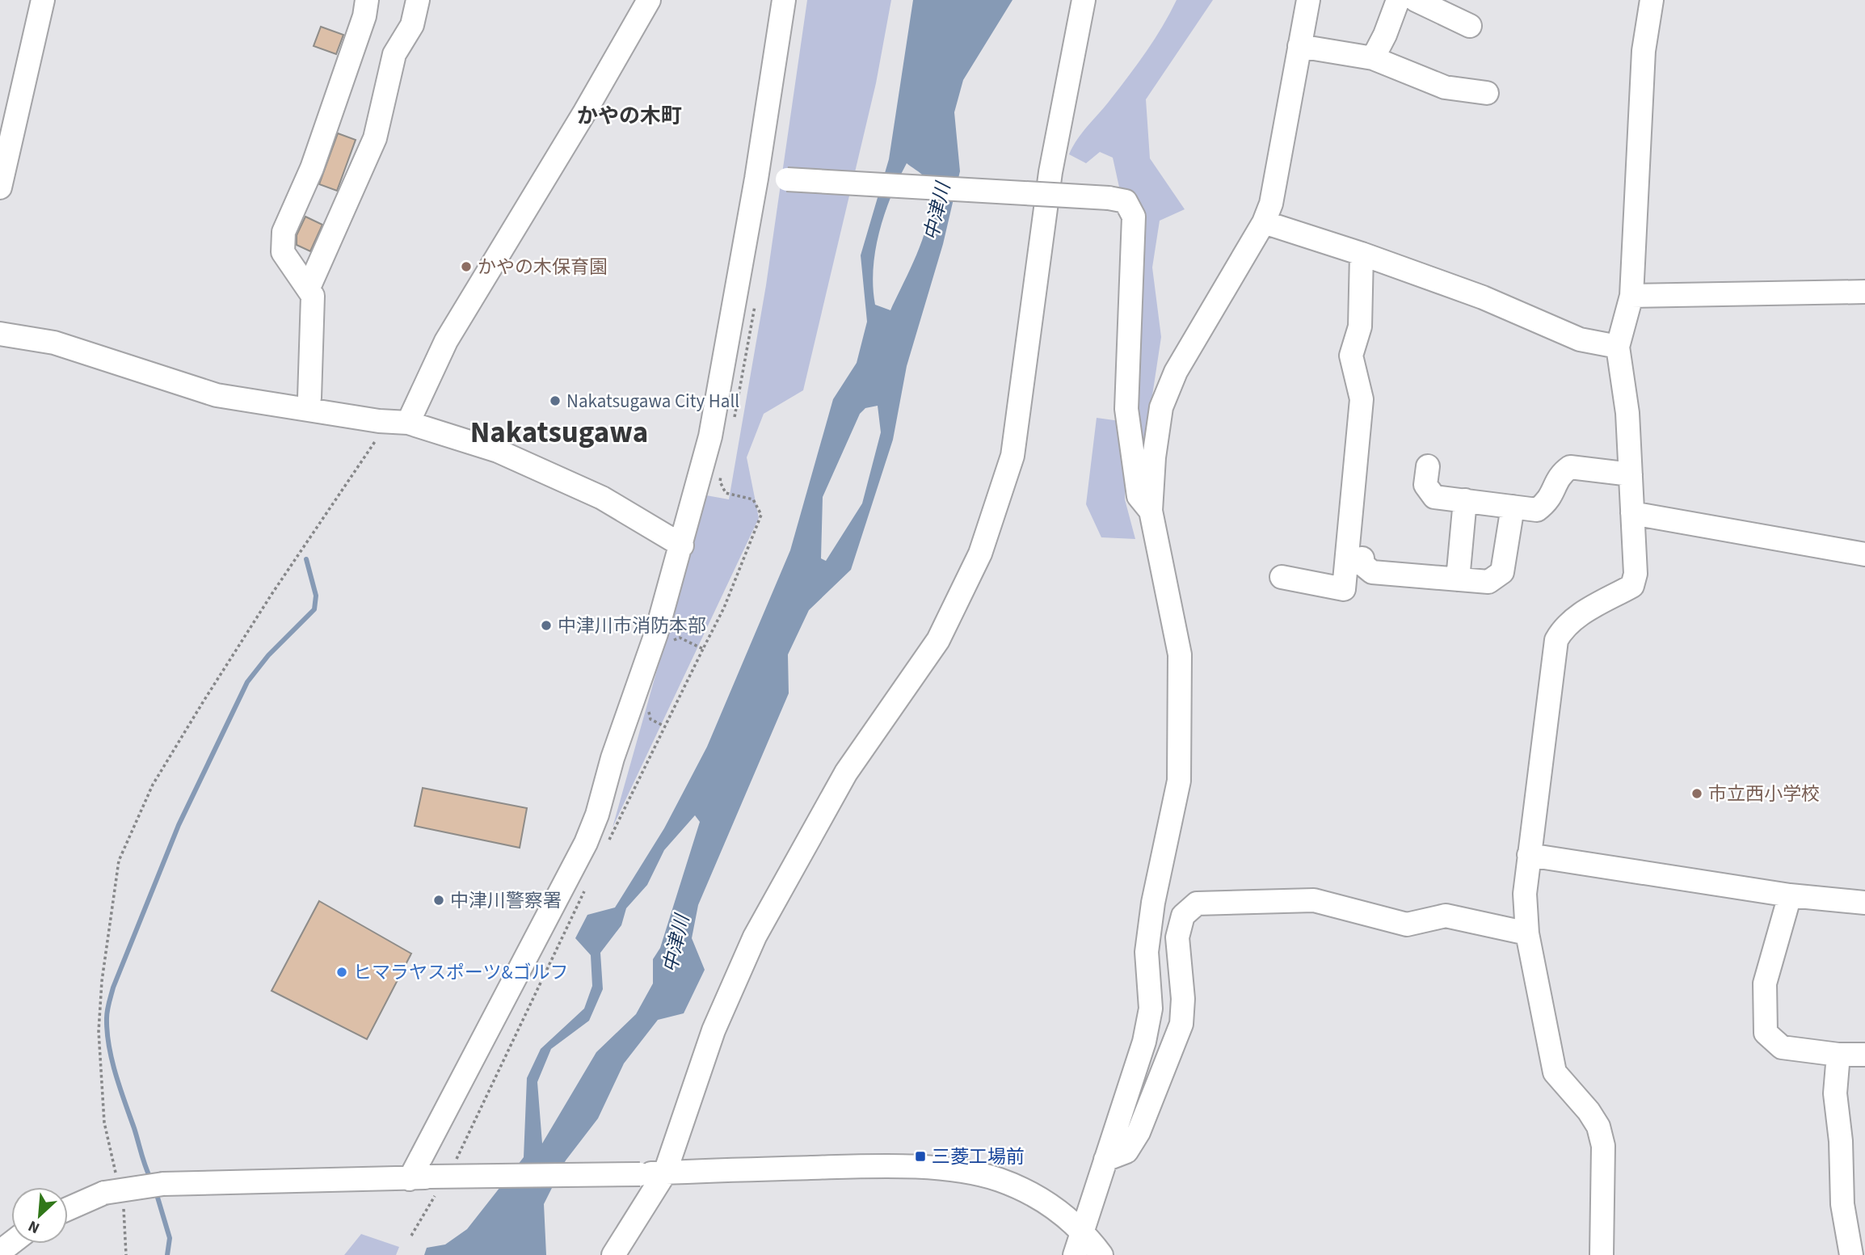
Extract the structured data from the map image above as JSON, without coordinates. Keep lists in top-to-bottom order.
{
  "districts": ["かやの木町", "Nakatsugawa"],
  "water": ["中津川"],
  "places": {
    "other": [
      "かやの木保育園",
      "Nakatsugawa City Hall",
      "中津川市消防本部",
      "市立西小学校",
      "中津川警察署",
      "ヒマラヤスポーツ&ゴルフ"
    ],
    "transit": ["三菱工場前"]
  },
  "north": "bottom left"
}
